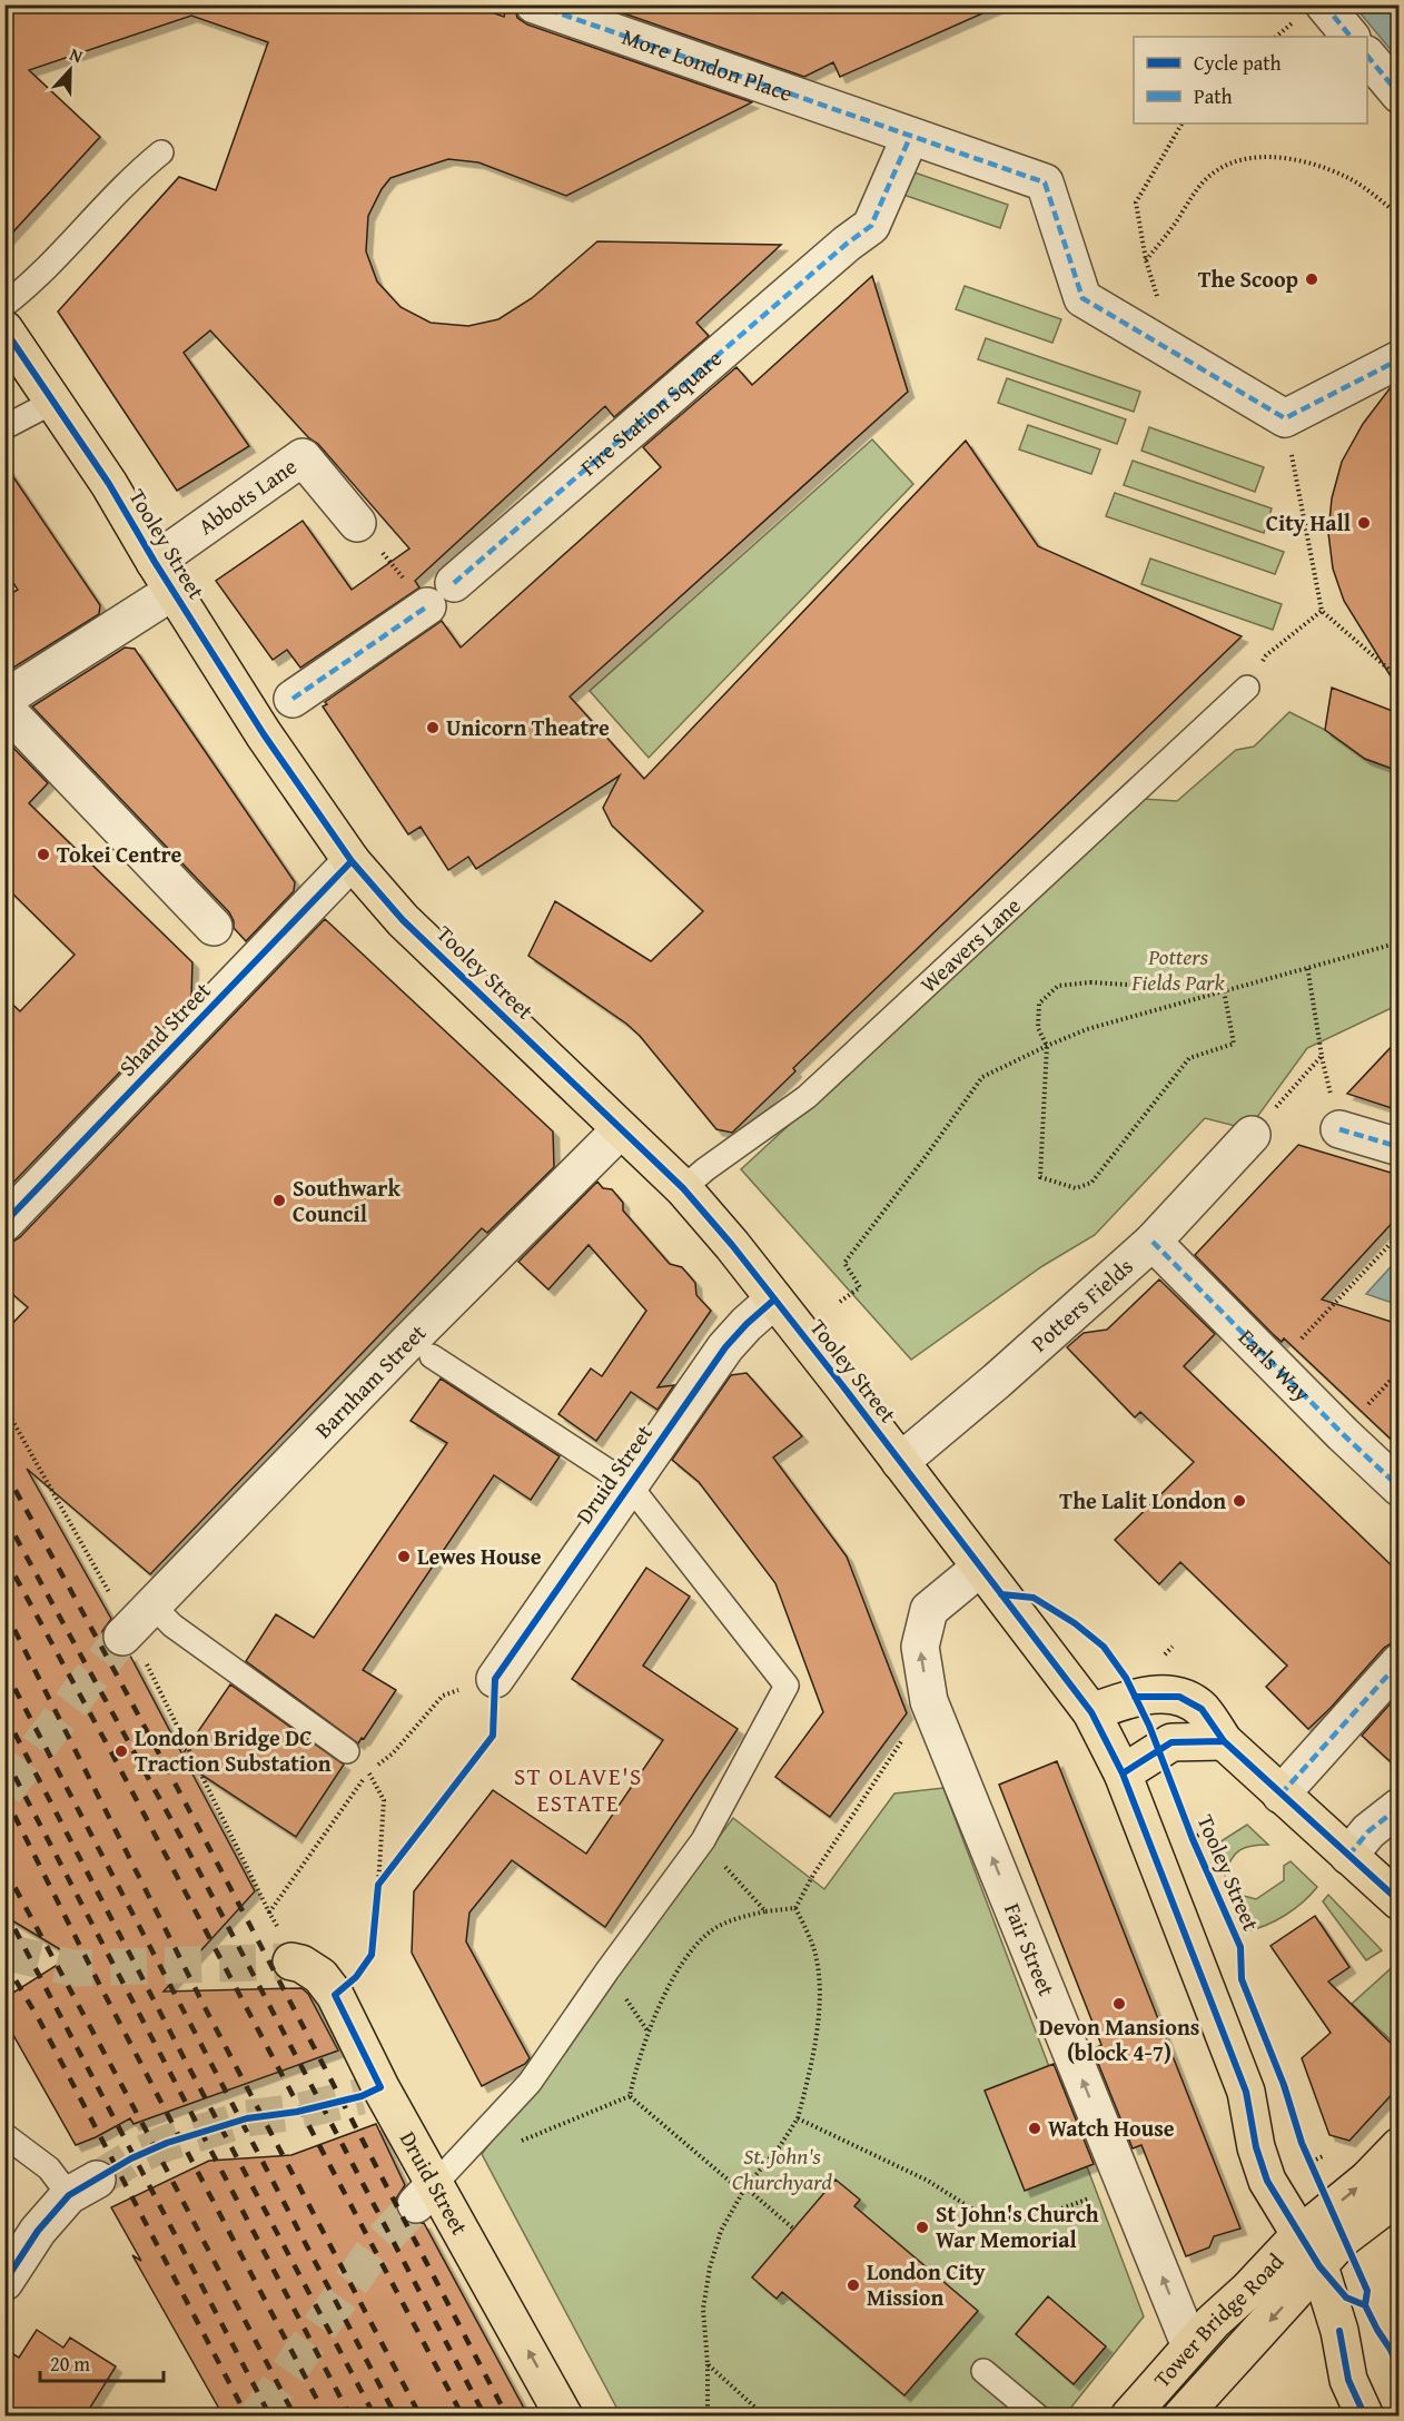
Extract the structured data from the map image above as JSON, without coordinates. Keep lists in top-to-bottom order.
{
  "streets": {
    "main road": ["Tooley Street", "Druid Street", "Tower Bridge Road"],
    "street": [
      "More London Place",
      "Fire Station Square",
      "Abbots Lane",
      "Shand Street",
      "Potters Fields",
      "Earls Way",
      "Barnham Street",
      "Fair Street"
    ],
    "lane": ["Weavers Lane"]
  },
  "crossings": [
    ["More London Place", "Fire Station Square"],
    ["Abbots Lane", "Tooley Street"],
    ["Tooley Street", "Weavers Lane"],
    ["Tooley Street", "Shand Street"],
    ["Tooley Street", "Potters Fields"],
    ["Tooley Street", "Barnham Street"],
    ["Tooley Street", "Druid Street"],
    ["Tooley Street", "Fair Street"],
    ["Tooley Street", "Tower Bridge Road"],
    ["Potters Fields", "Earls Way"],
    ["Fair Street", "Tower Bridge Road"]
  ],
  "one_way": ["Fair Street"],
  "districts": ["ST OLAVE'S ESTATE"],
  "parks": ["Potters Fields Park", "St. John's Churchyard"],
  "places": [
    "The Scoop",
    "City Hall",
    "Unicorn Theatre",
    "Tokei Centre",
    "Southwark Council",
    "The Lalit London",
    "Lewes House",
    "London Bridge DC Traction Substation",
    "Devon Mansions (block 4-7)",
    "Watch House",
    "St John's Church War Memorial",
    "London City Mission"
  ],
  "legend": ["Cycle path", "Path"],
  "scale_bar": "20 m",
  "north": "top"
}
